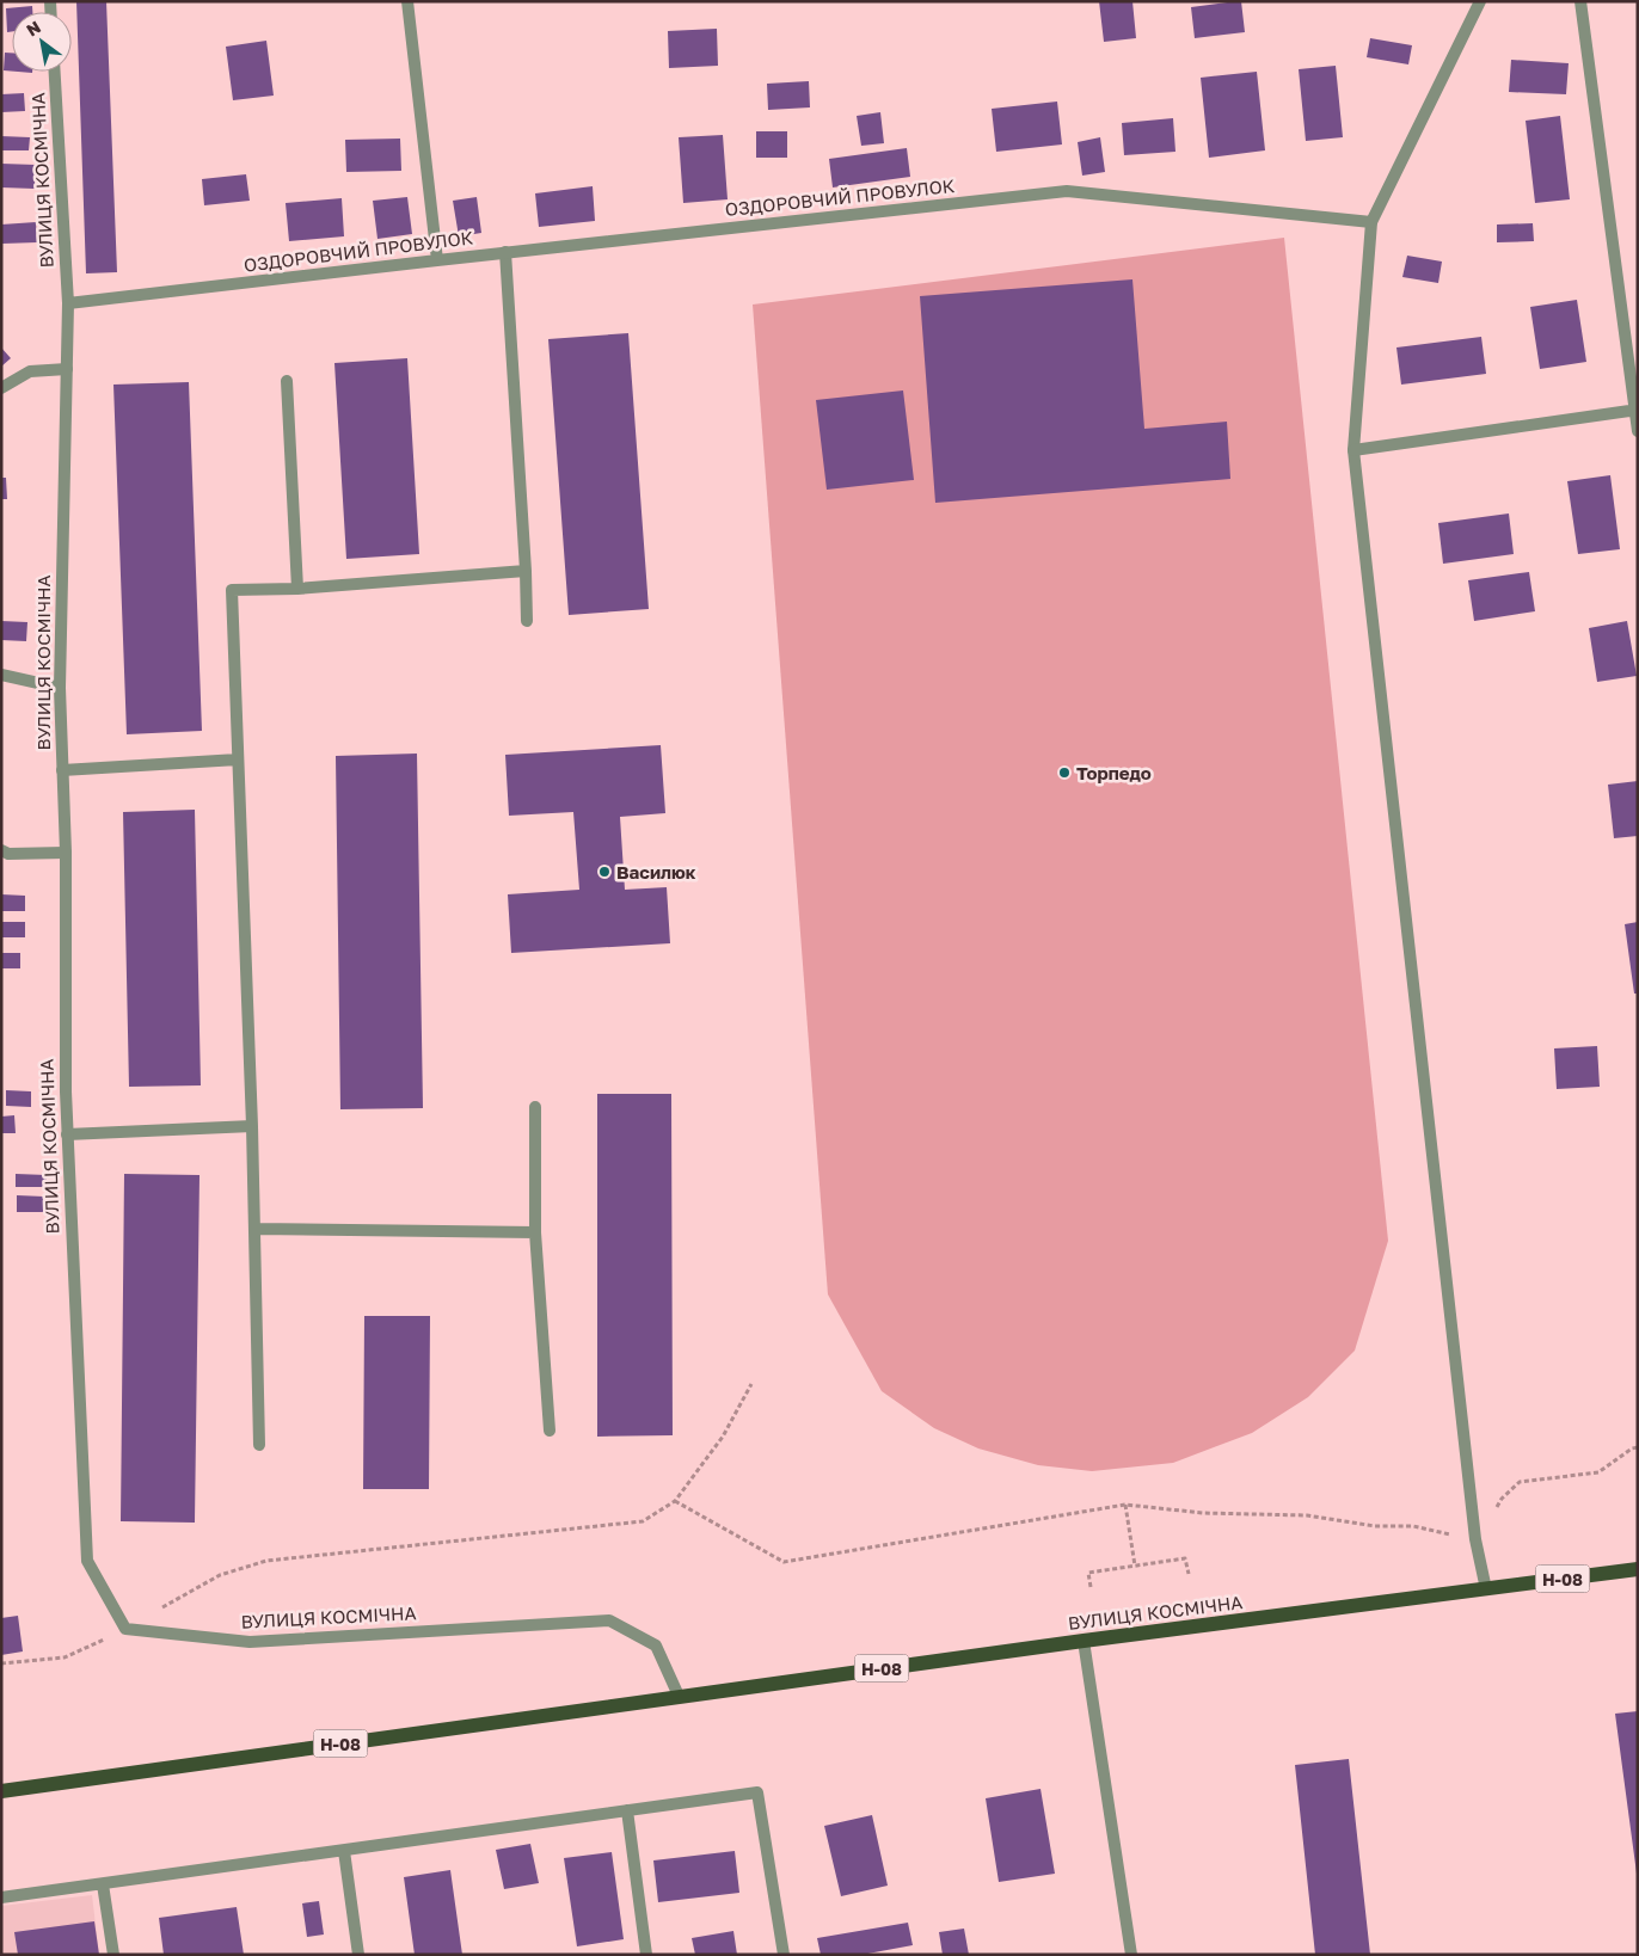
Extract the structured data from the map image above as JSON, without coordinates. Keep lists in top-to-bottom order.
{
  "streets": {
    "main road": ["ВУЛИЦЯ КОСМІЧНА", "Н-08"],
    "street": ["ОЗДОРОВЧИЙ ПРОВУЛОК"]
  },
  "crossings": [
    ["ВУЛИЦЯ КОСМІЧНА", "ОЗДОРОВЧИЙ ПРОВУЛОК"]
  ],
  "places": ["Торпедо", "Василюк"],
  "north": "top left"
}
